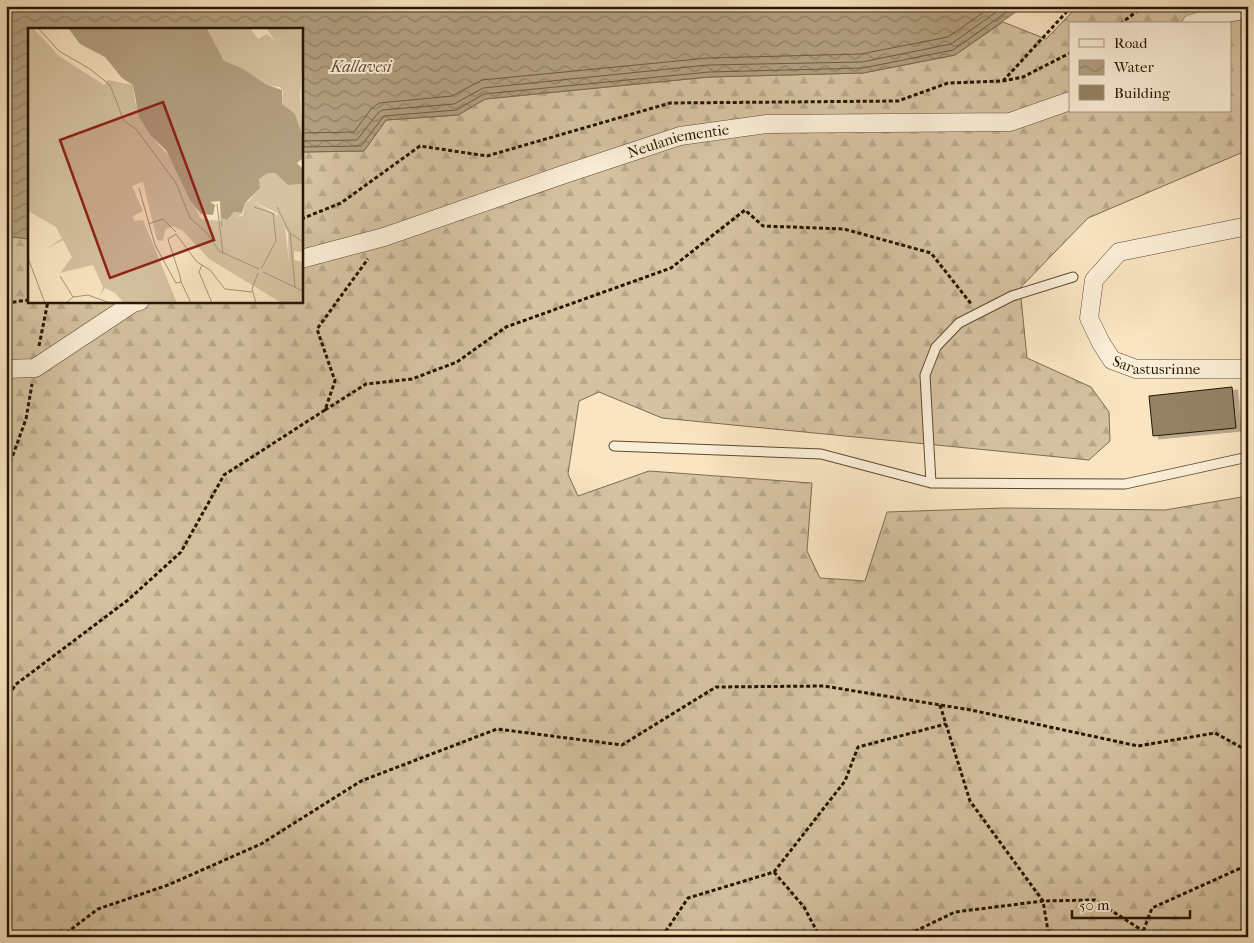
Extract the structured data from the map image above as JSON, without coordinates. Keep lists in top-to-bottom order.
{
  "streets": {
    "street": ["Neulaniementie", "Sarastusrinne"]
  },
  "water": ["Kallavesi"],
  "legend": ["Road", "Water", "Building"],
  "scale_bar": "50 m"
}
